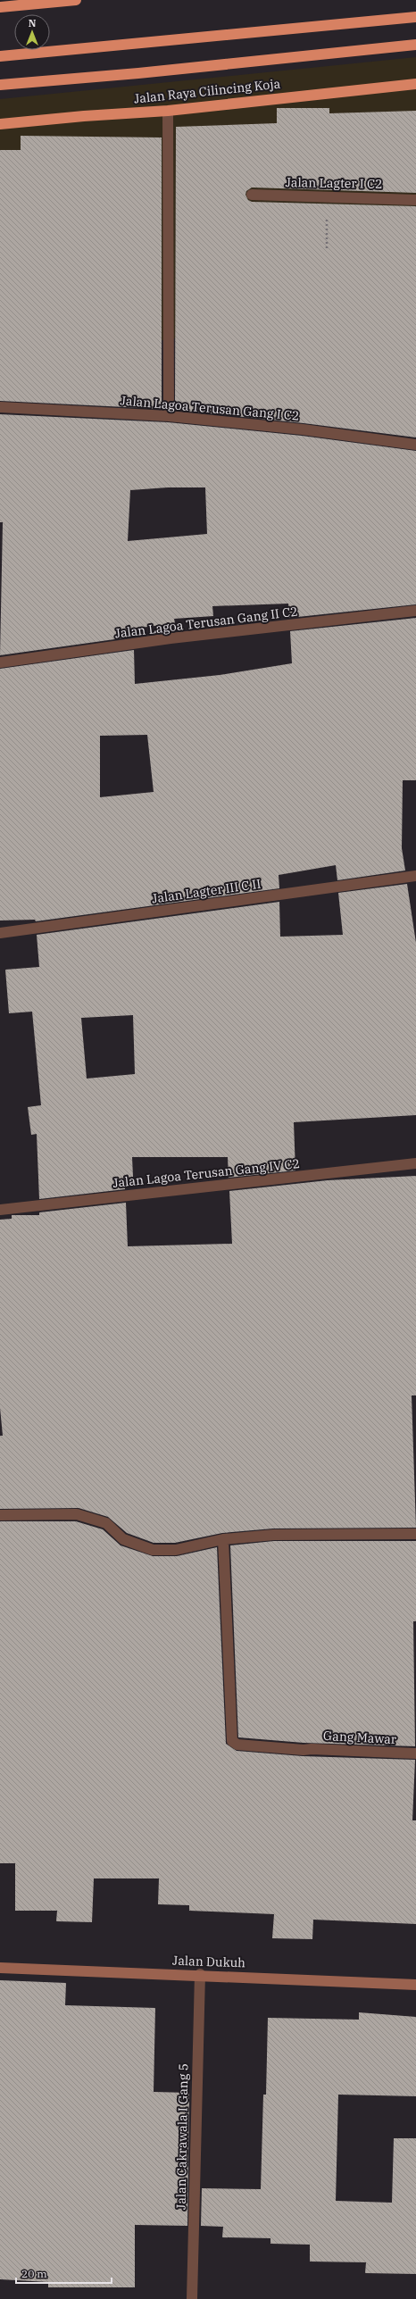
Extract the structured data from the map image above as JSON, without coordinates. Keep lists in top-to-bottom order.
{
  "streets": {
    "highway": ["Jalan Raya Cilincing Koja"],
    "street": [
      "Jalan Lagter I C2",
      "Jalan Lagoa Terusan Gang I C2",
      "Jalan Lagoa Terusan Gang II C2",
      "Jalan Lagter III C II",
      "Jalan Lagoa Terusan Gang IV C2",
      "Gang Mawar",
      "Jalan Dukuh",
      "Jalan Cakrawala I Gang 5"
    ]
  },
  "crossings": [
    ["Jalan Dukuh", "Jalan Cakrawala I Gang 5"]
  ],
  "scale_bar": "20 m",
  "north": "top"
}
